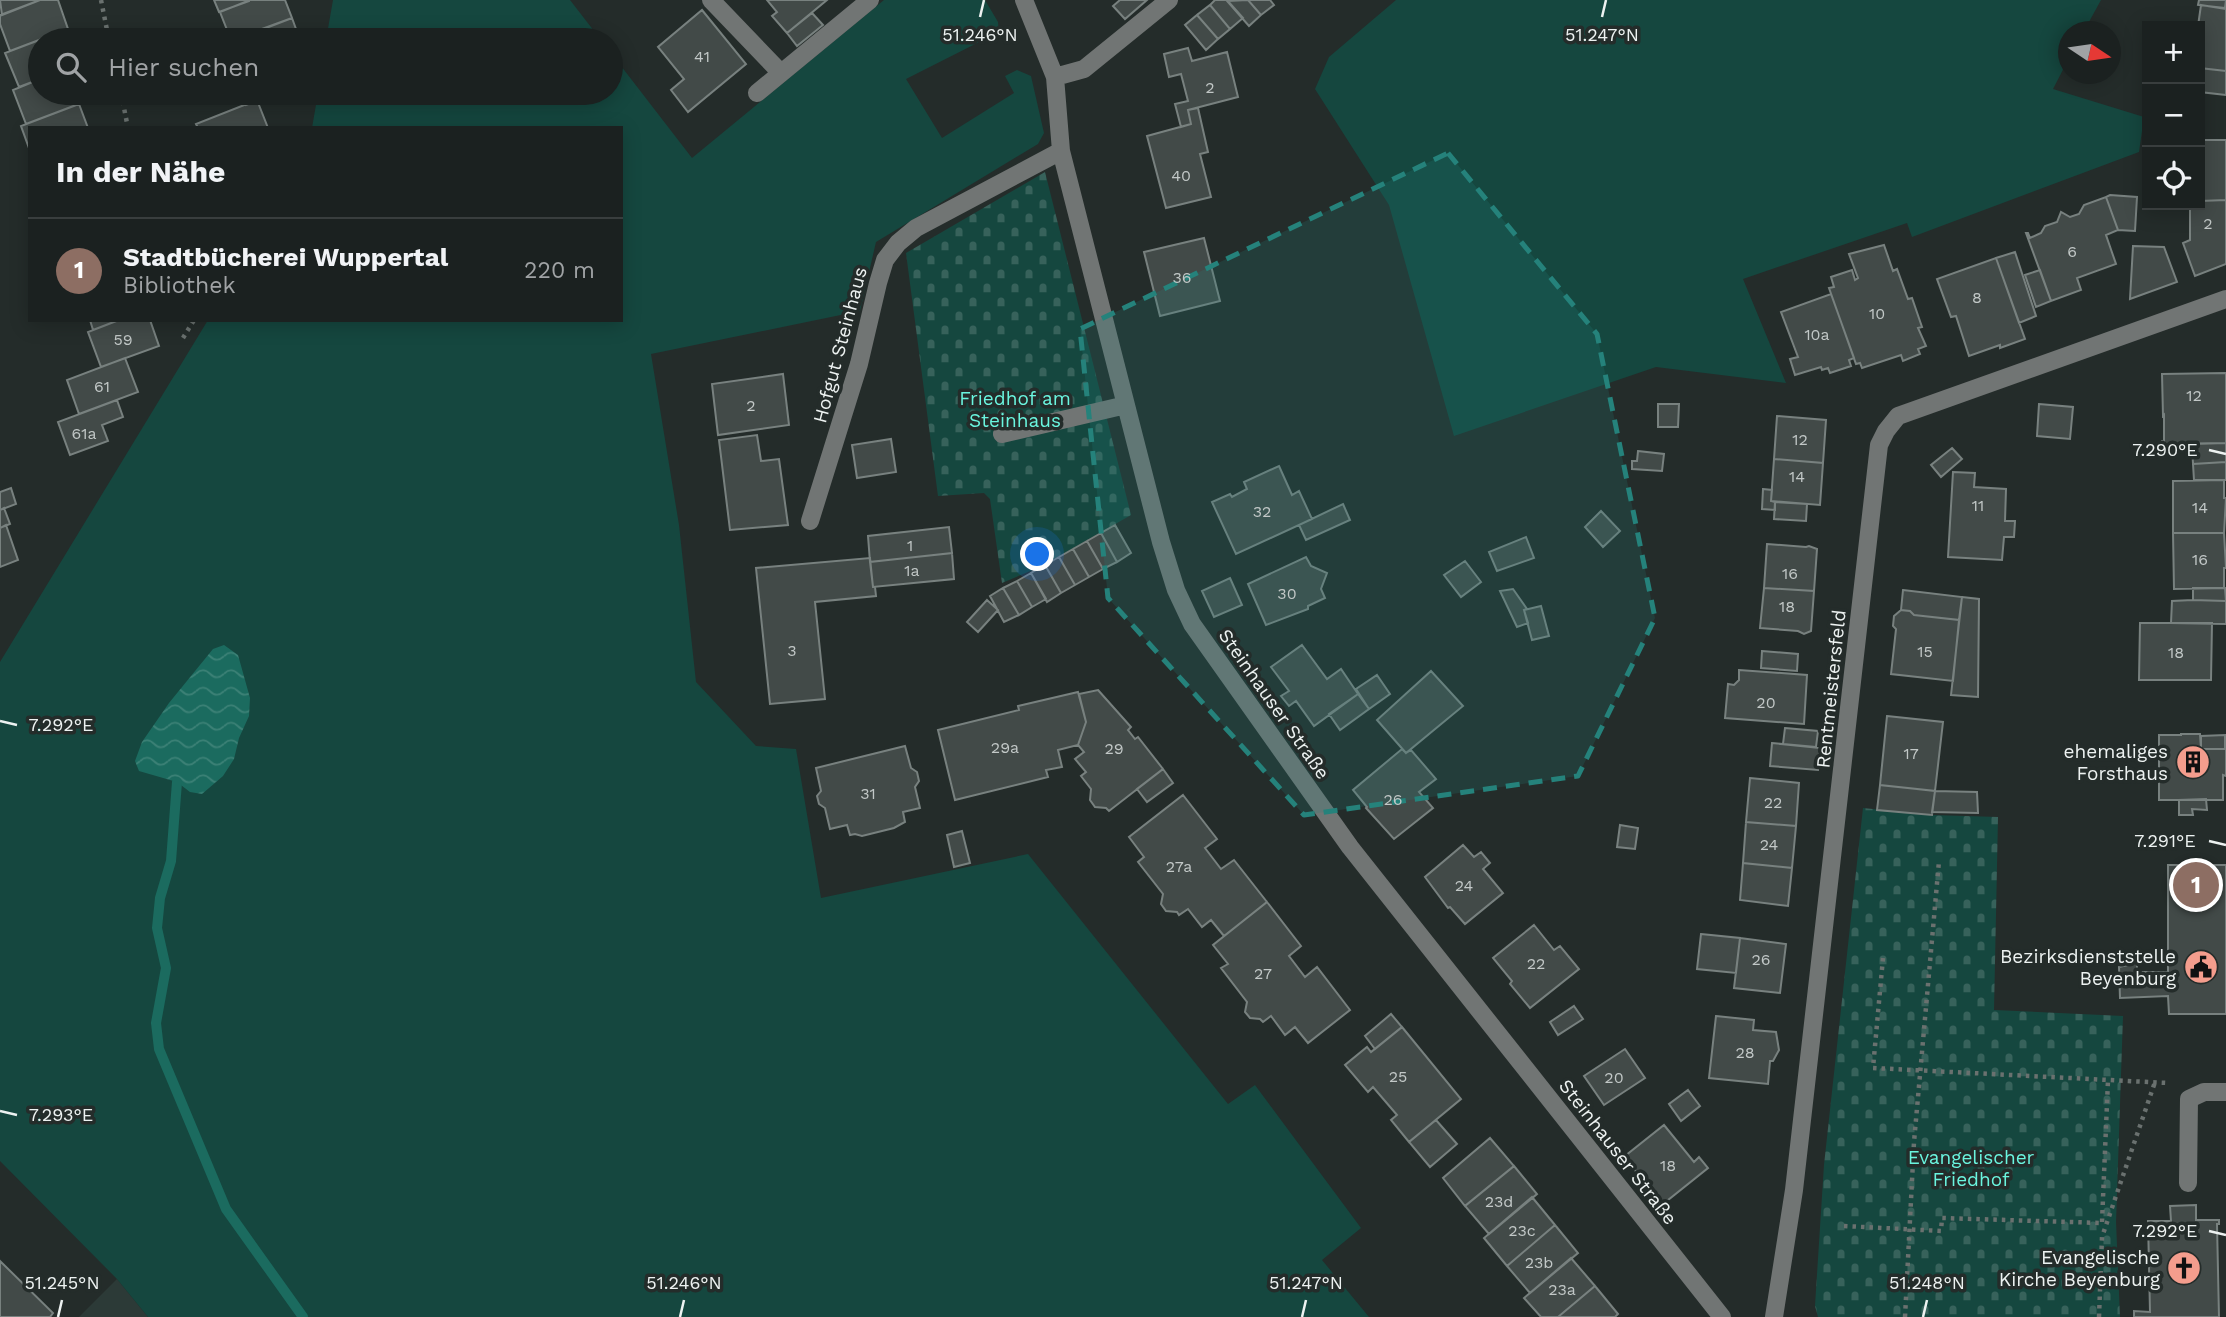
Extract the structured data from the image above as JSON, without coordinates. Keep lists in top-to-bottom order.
{
  "streets": {
    "street": ["Hofgut Steinhaus", "Rentmeistersfeld", "Steinhauser Straße"]
  },
  "crossings": [
    ["Hofgut Steinhaus", "Steinhauser Straße"]
  ],
  "parks": ["Friedhof am Steinhaus", "Evangelischer Friedhof"],
  "places": {
    "building": ["ehemaliges Forsthaus"],
    "public building": ["Bezirksdienststelle Beyenburg"],
    "church": ["Evangelische Kirche Beyenburg"]
  },
  "house_numbers": [
    "41",
    "2",
    "40",
    "2",
    "6",
    "36",
    "8",
    "10",
    "10a",
    "59",
    "61",
    "12",
    "2",
    "61a",
    "12",
    "14",
    "11",
    "14",
    "32",
    "1",
    "16",
    "1a",
    "16",
    "30",
    "18",
    "3",
    "15",
    "18",
    "20",
    "29a",
    "29",
    "17",
    "31",
    "26",
    "22",
    "24",
    "27a",
    "24",
    "26",
    "22",
    "27",
    "28",
    "25",
    "20",
    "18",
    "23d",
    "23c",
    "23b",
    "23a"
  ],
  "north": "right",
  "page": {
    "map_buttons": ["+", "−"],
    "search": "Hier suchen",
    "heading": "In der Nähe",
    "list": [
      {
        "mark": "1",
        "name": "Stadtbücherei Wuppertal",
        "note": "Bibliothek",
        "value": "220 m"
      }
    ],
    "pins": "1"
  },
  "coordinates": [
    "51.246°N",
    "51.247°N",
    "7.290°E",
    "7.292°E",
    "7.291°E",
    "7.293°E",
    "51.245°N",
    "51.248°N"
  ]
}
